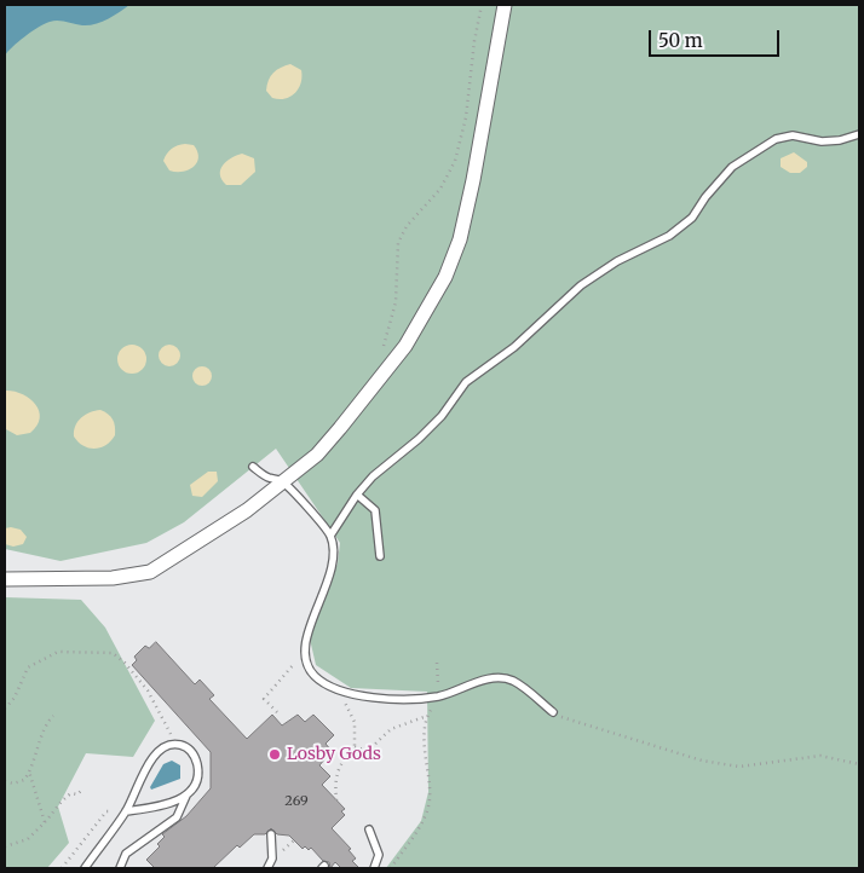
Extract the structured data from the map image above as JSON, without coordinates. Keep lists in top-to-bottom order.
{
  "places": ["Losby Gods"],
  "house_numbers": ["269"],
  "scale_bar": "50 m"
}
